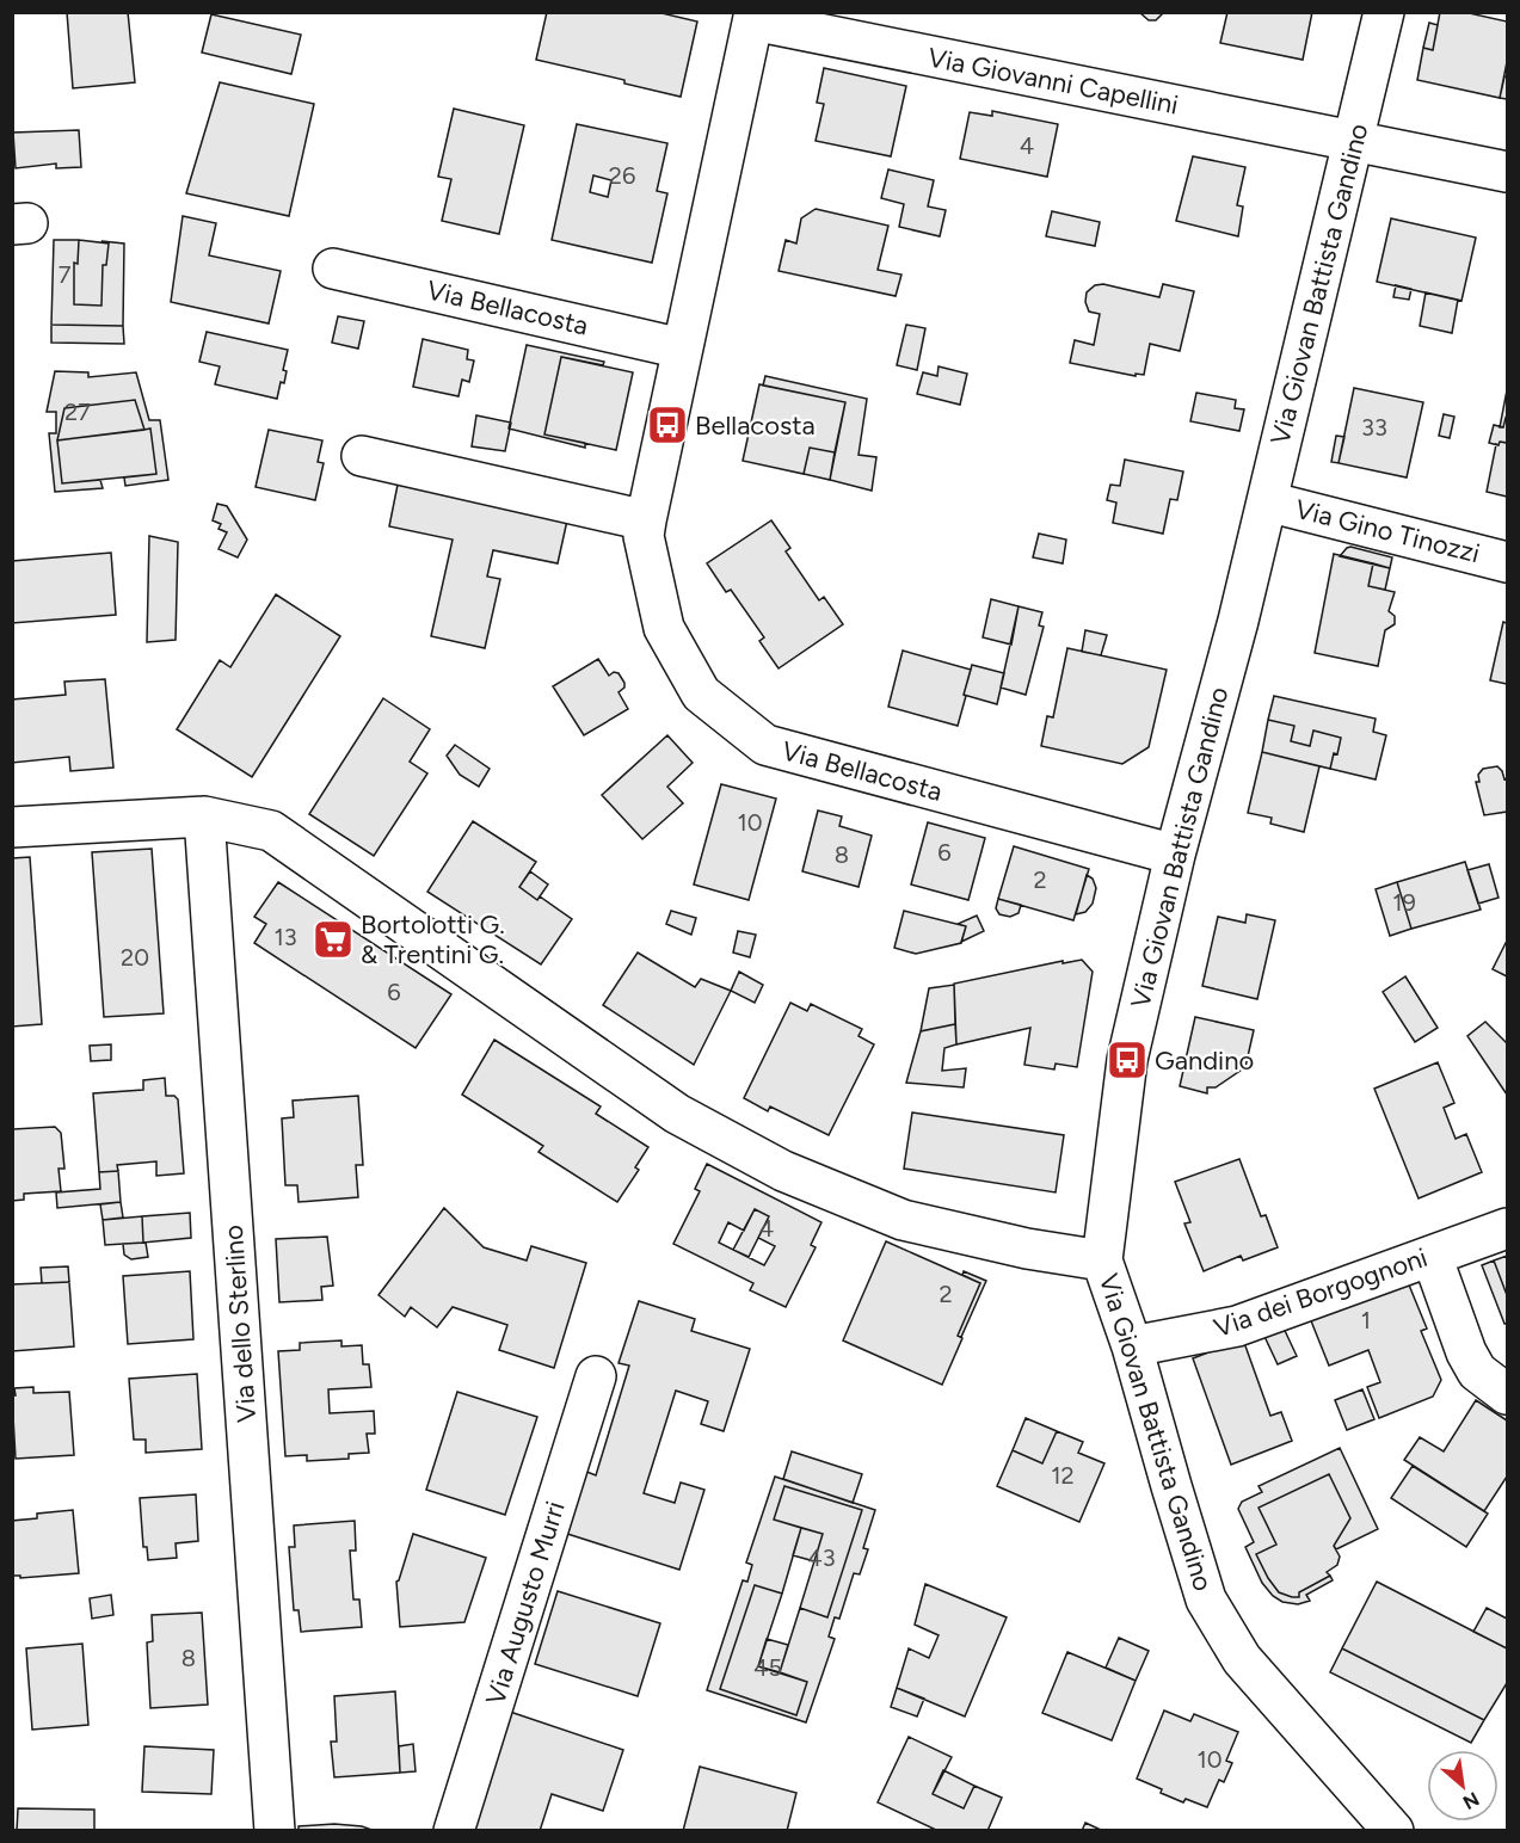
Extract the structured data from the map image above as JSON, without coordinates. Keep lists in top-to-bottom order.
{
  "streets": {
    "street": [
      "Via Giovanni Capellini",
      "Via Giovan Battista Gandino",
      "Via Bellacosta",
      "Via Gino Tinozzi",
      "Via dei Borgognoni",
      "Via dello Sterlino",
      "Via Augusto Murri"
    ]
  },
  "crossings": [
    ["Via Giovanni Capellini", "Via Giovan Battista Gandino"],
    ["Via Giovanni Capellini", "Via Bellacosta"],
    ["Via Giovan Battista Gandino", "Via Bellacosta"],
    ["Via Giovan Battista Gandino", "Via Gino Tinozzi"],
    ["Via Giovan Battista Gandino", "Via dei Borgognoni"]
  ],
  "places": {
    "bus stop": ["Bellacosta", "Gandino"],
    "supermarket": ["Bortolotti G. & Trentini G."]
  },
  "house_numbers": [
    "4",
    "26",
    "7",
    "27",
    "33",
    "10",
    "6",
    "8",
    "2",
    "19",
    "13",
    "20",
    "6",
    "4",
    "2",
    "1",
    "12",
    "43",
    "8",
    "45",
    "10"
  ],
  "north": "bottom right"
}
